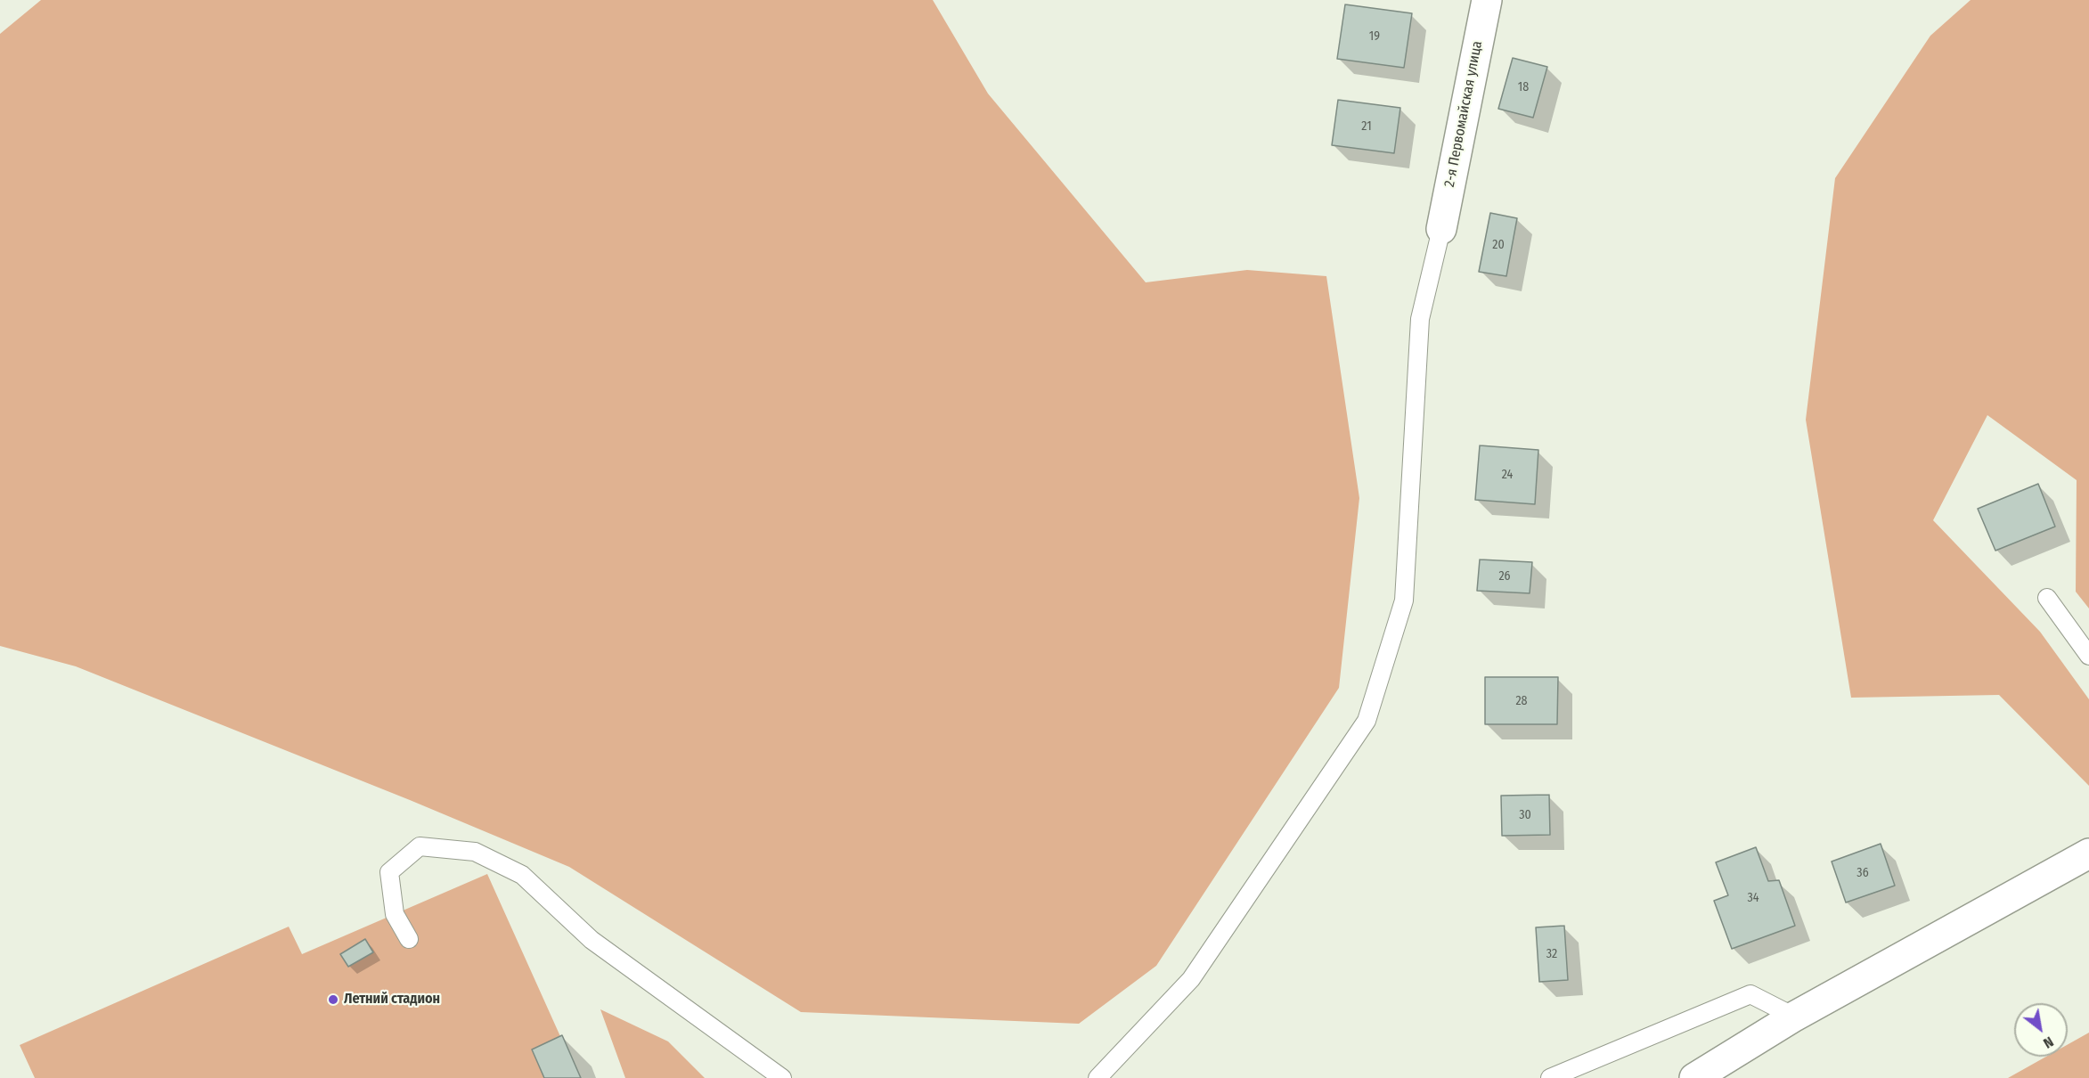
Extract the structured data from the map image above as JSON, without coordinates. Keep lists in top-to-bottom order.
{
  "streets": {
    "street": ["2-я Первомайская улица"]
  },
  "places": ["Летний стадион"],
  "house_numbers": [
    "19",
    "18",
    "21",
    "20",
    "24",
    "26",
    "28",
    "30",
    "36",
    "34",
    "32"
  ],
  "north": "bottom right"
}
